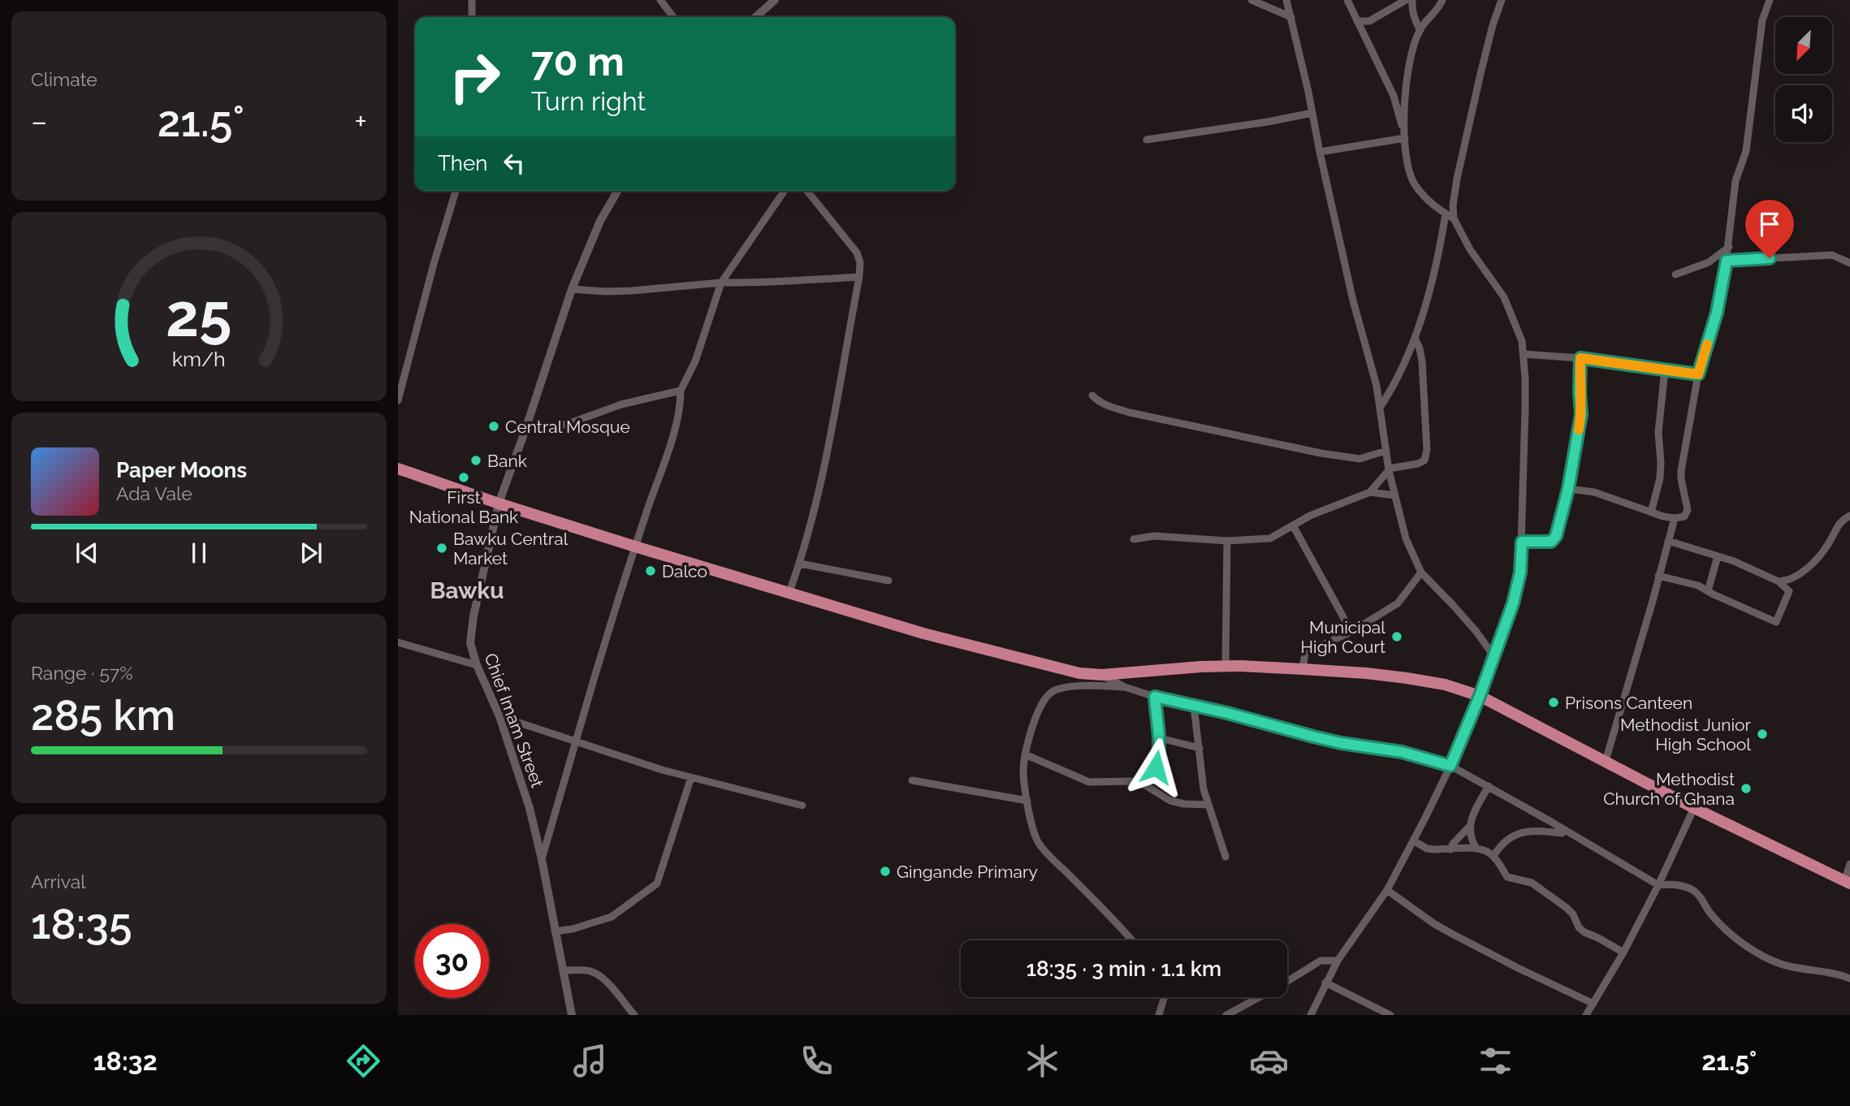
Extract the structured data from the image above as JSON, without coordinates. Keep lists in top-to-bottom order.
{
  "streets": {
    "street": ["Chief Imam Street"]
  },
  "districts": ["Bawku"],
  "places": [
    "Central Mosque",
    "Bank",
    "First National Bank",
    "Bawku Central Market",
    "Dalco",
    "Municipal High Court",
    "Prisons Canteen",
    "Methodist Junior High School",
    "Methodist Church of Ghana",
    "Gingande Primary"
  ],
  "north": "bottom left",
  "page": {
    "tile": [
      "Climate",
      ["Range · 57%", "285 km"],
      ["Arrival", "18:35"]
    ],
    "turn": ["70 m", "Turn right"],
    "heat": ["−", "21.5°", "+"],
    "then": "Then",
    "song": ["Paper Moons", "Ada Vale"],
    "limit": "30",
    "trip": "18:35 · 3 min · 1.1 km",
    "tabs": ["18:32", "21.5°"],
    "gauge": ["25", "km/h"]
  }
}
